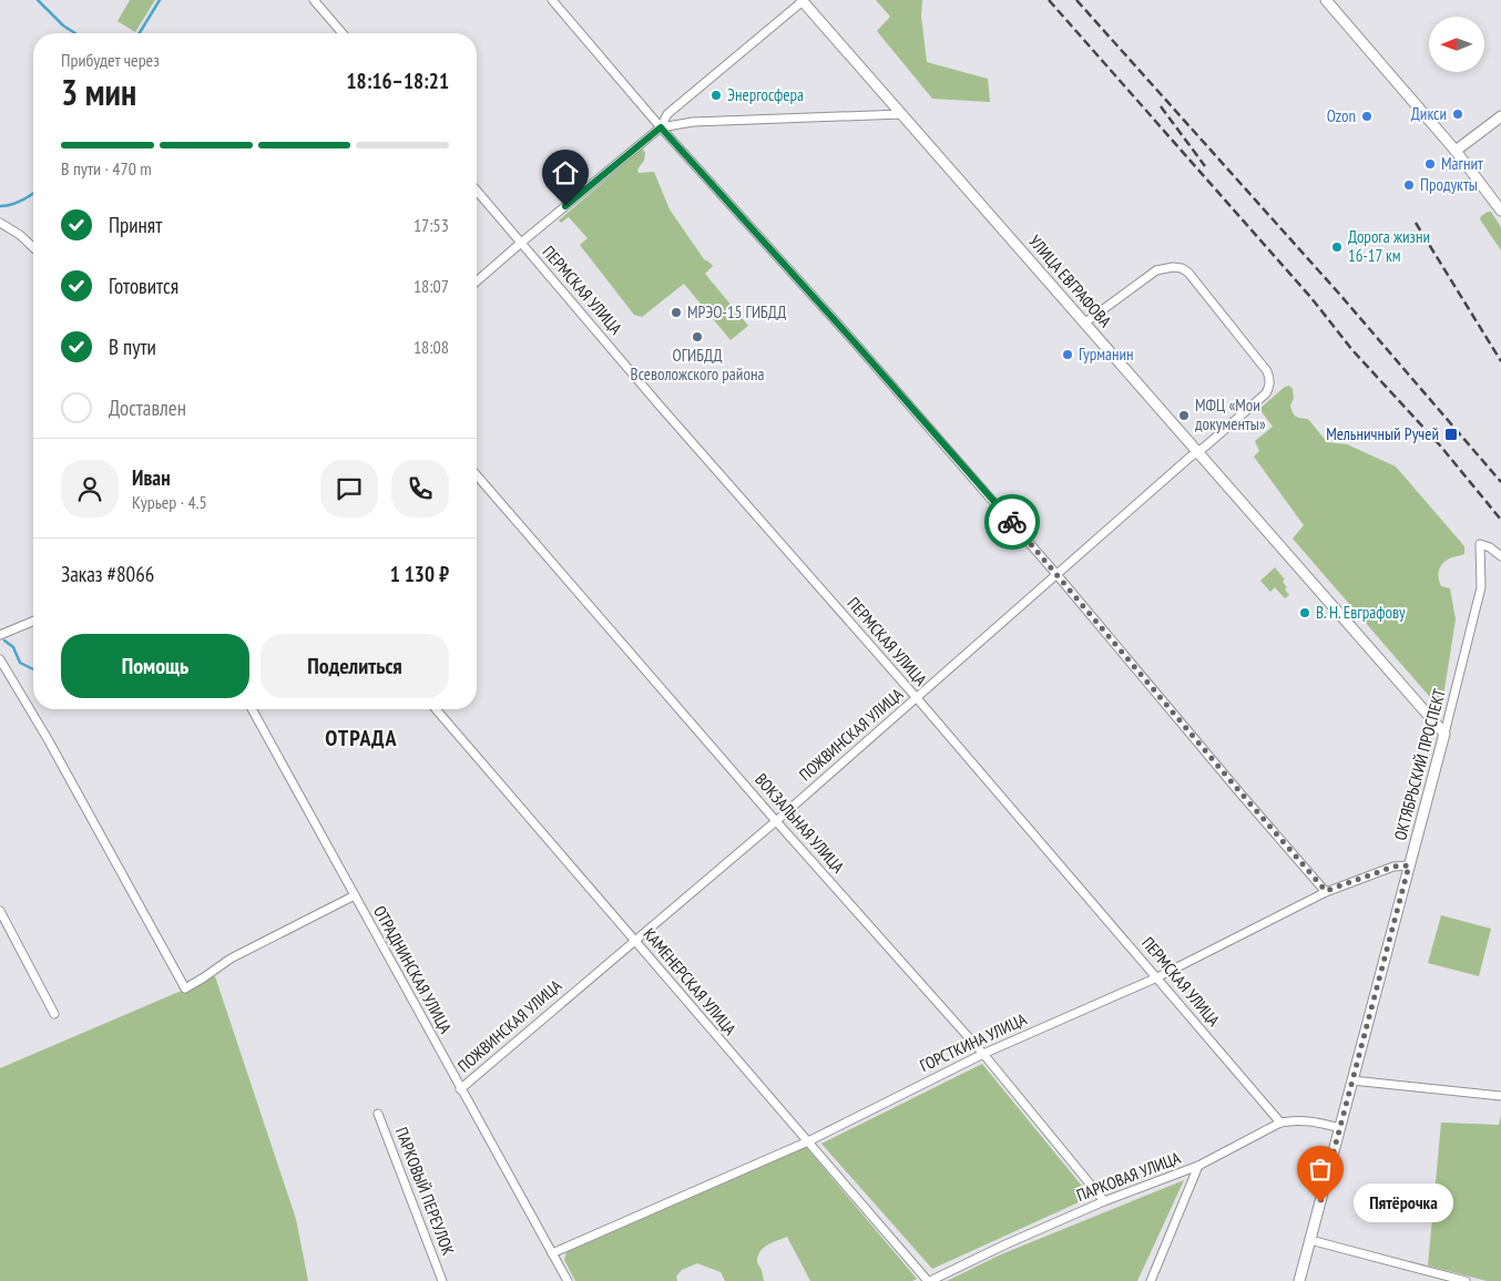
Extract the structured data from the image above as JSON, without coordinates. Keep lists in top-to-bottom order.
{
  "streets": {
    "street": [
      "УЛИЦА ЕВГРАФОВА",
      "ПЕРМСКАЯ УЛИЦА",
      "ПОЖВИНСКАЯ УЛИЦА",
      "ОКТЯБРЬСКИЙ ПРОСПЕКТ",
      "ВОКЗАЛЬНАЯ УЛИЦА",
      "ОТРАДНИНСКАЯ УЛИЦА",
      "КАМЕНЕРСКАЯ УЛИЦА",
      "ГОРСТКИНА УЛИЦА",
      "ПАРКОВАЯ УЛИЦА",
      "ПАРКОВЫЙ ПЕРЕУЛОК"
    ]
  },
  "crossings": [
    ["УЛИЦА ЕВГРАФОВА", "ПОЖВИНСКАЯ УЛИЦА"],
    ["УЛИЦА ЕВГРАФОВА", "ОКТЯБРЬСКИЙ ПРОСПЕКТ"],
    ["ПЕРМСКАЯ УЛИЦА", "ПОЖВИНСКАЯ УЛИЦА"],
    ["ПЕРМСКАЯ УЛИЦА", "ГОРСТКИНА УЛИЦА"],
    ["ПЕРМСКАЯ УЛИЦА", "ПАРКОВАЯ УЛИЦА"],
    ["ПОЖВИНСКАЯ УЛИЦА", "ВОКЗАЛЬНАЯ УЛИЦА"],
    ["ПОЖВИНСКАЯ УЛИЦА", "ОТРАДНИНСКАЯ УЛИЦА"],
    ["ПОЖВИНСКАЯ УЛИЦА", "КАМЕНЕРСКАЯ УЛИЦА"],
    ["ОКТЯБРЬСКИЙ ПРОСПЕКТ", "ГОРСТКИНА УЛИЦА"],
    ["ОКТЯБРЬСКИЙ ПРОСПЕКТ", "ПАРКОВАЯ УЛИЦА"],
    ["ВОКЗАЛЬНАЯ УЛИЦА", "ГОРСТКИНА УЛИЦА"],
    ["ВОКЗАЛЬНАЯ УЛИЦА", "ПАРКОВАЯ УЛИЦА"],
    ["ОТРАДНИНСКАЯ УЛИЦА", "ГОРСТКИНА УЛИЦА"],
    ["КАМЕНЕРСКАЯ УЛИЦА", "ГОРСТКИНА УЛИЦА"],
    ["КАМЕНЕРСКАЯ УЛИЦА", "ПАРКОВАЯ УЛИЦА"]
  ],
  "districts": ["ОТРАДА"],
  "places": {
    "other": [
      "Энергосфера",
      "Дикси",
      "Ozon",
      "Магнит",
      "Продукты",
      "Дорога жизни 16-17 км",
      "МРЭО-15 ГИБДД",
      "ОГИБДД Всеволожского района",
      "Гурманин",
      "МФЦ «Мои документы»",
      "В. Н. Евграфову",
      "Пятёрочка"
    ],
    "transit": ["Мельничный Ручей"]
  },
  "north": "left",
  "page": {
    "heading": ["3 мин", "Прибудет через", "18:16–18:21"],
    "panel": [
      "Иван",
      "Курьер · 4.5",
      "Заказ #8066",
      "1 130 ₽"
    ],
    "bar": "В пути · 470 m",
    "list": [
      ["Принят", "17:53"],
      ["Готовится", "18:07"],
      ["В пути", "18:08"],
      "Доставлен"
    ],
    "buttons": ["Помощь", "Поделиться"],
    "bubble": "Пятёрочка"
  }
}
